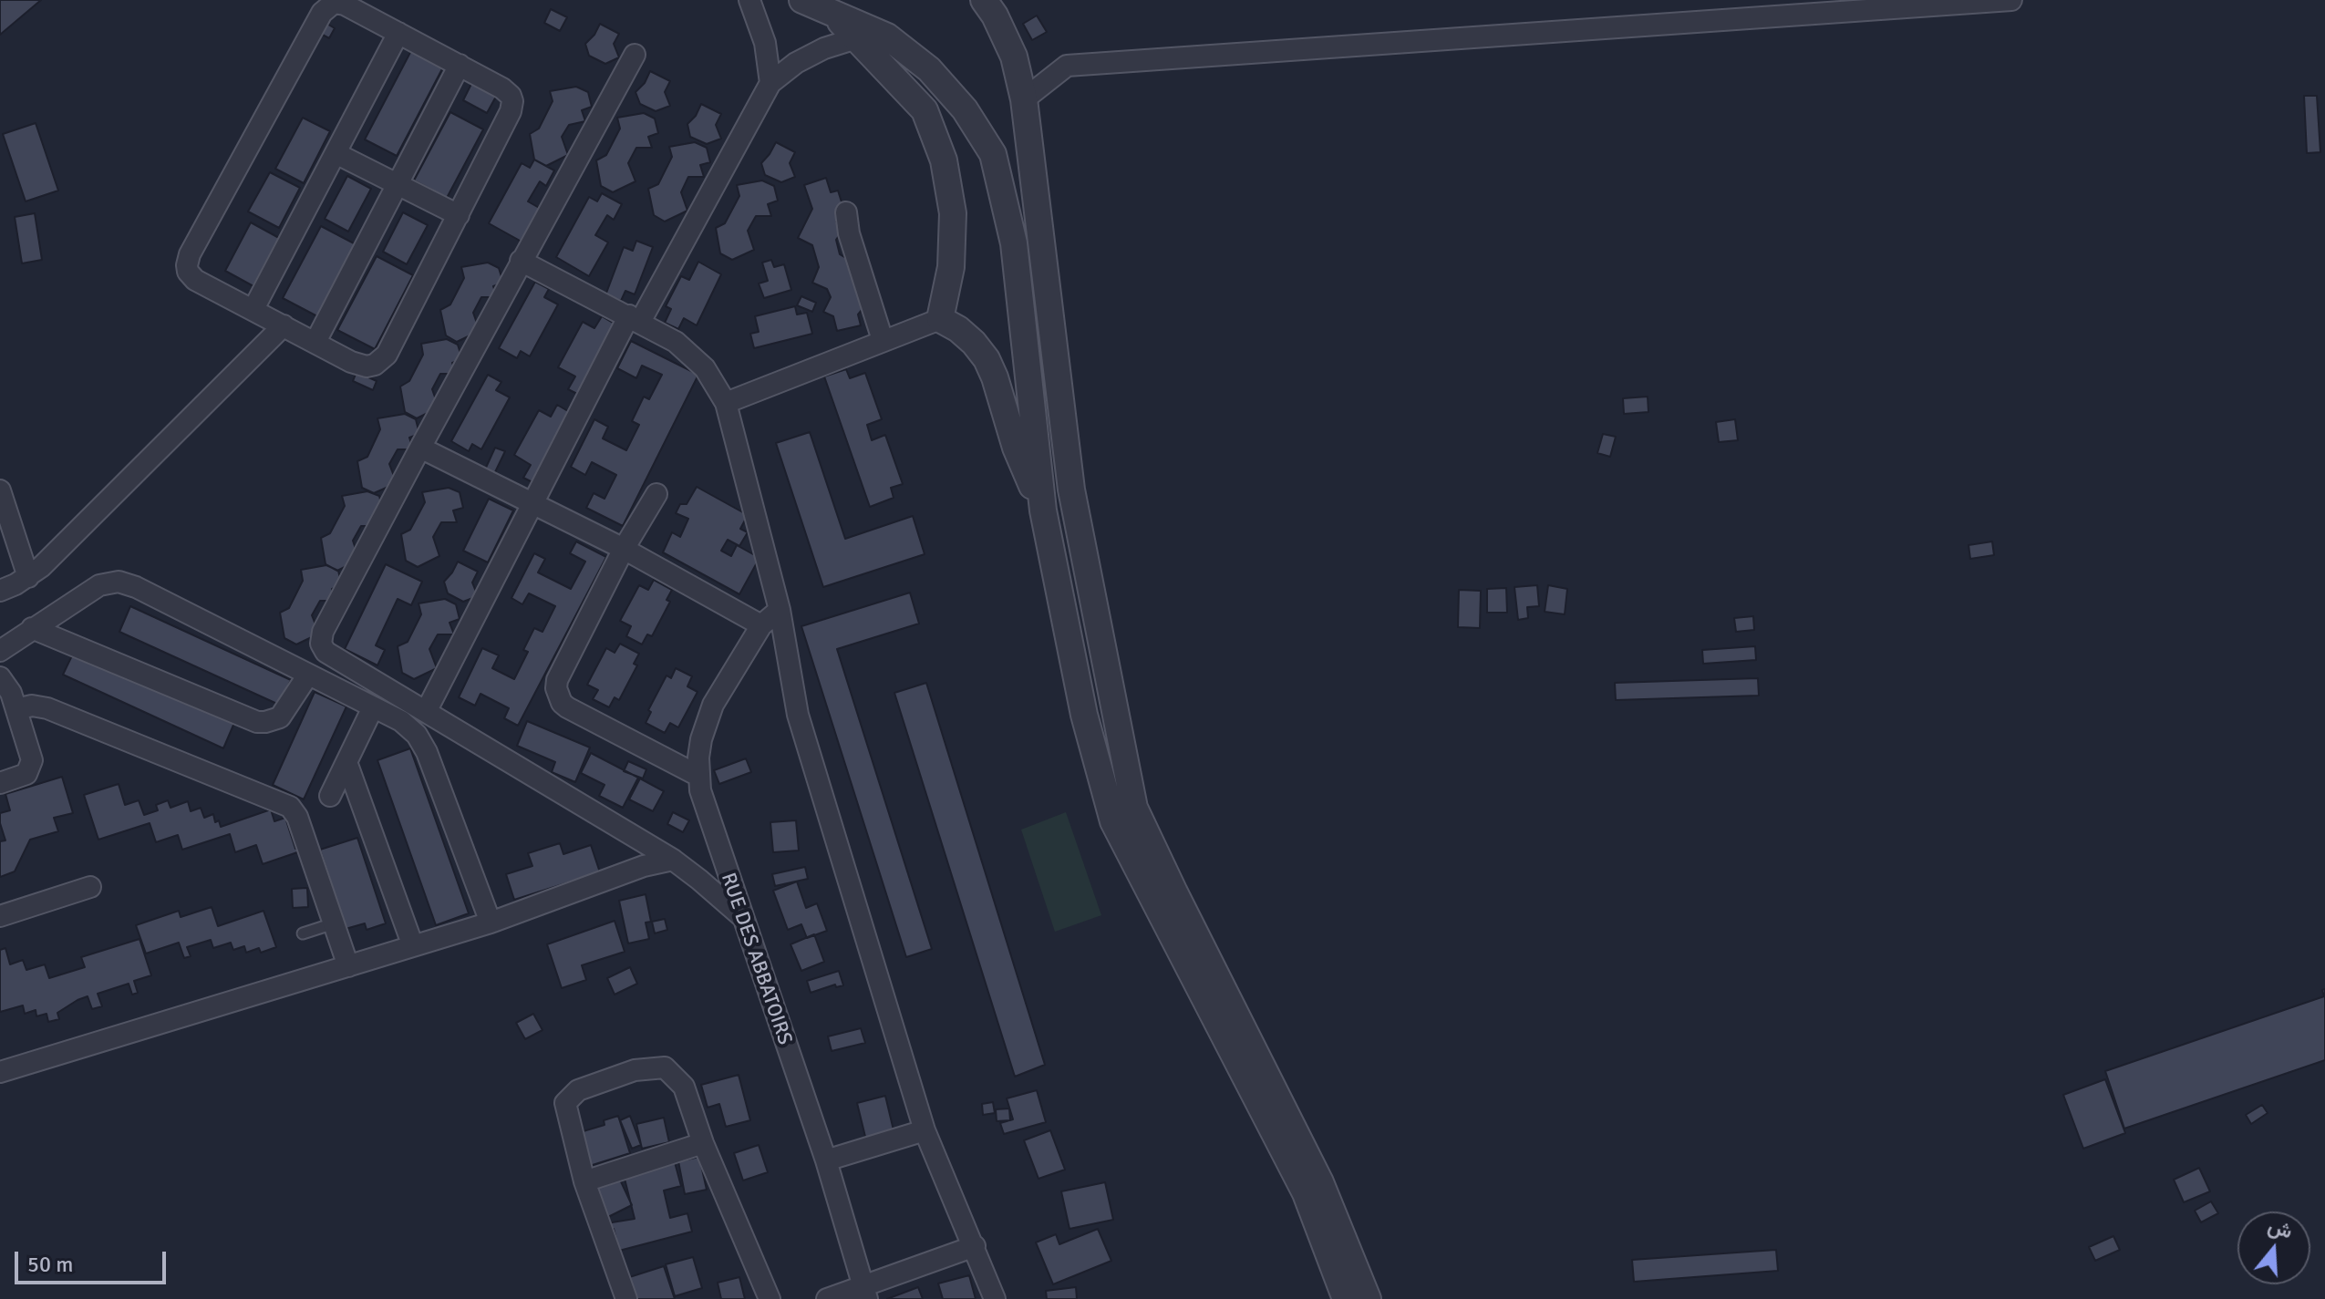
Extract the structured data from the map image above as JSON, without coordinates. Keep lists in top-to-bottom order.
{
  "streets": {
    "street": ["RUE DES ABBATOIRS"]
  },
  "scale_bar": "50 m",
  "north": "top"
}
